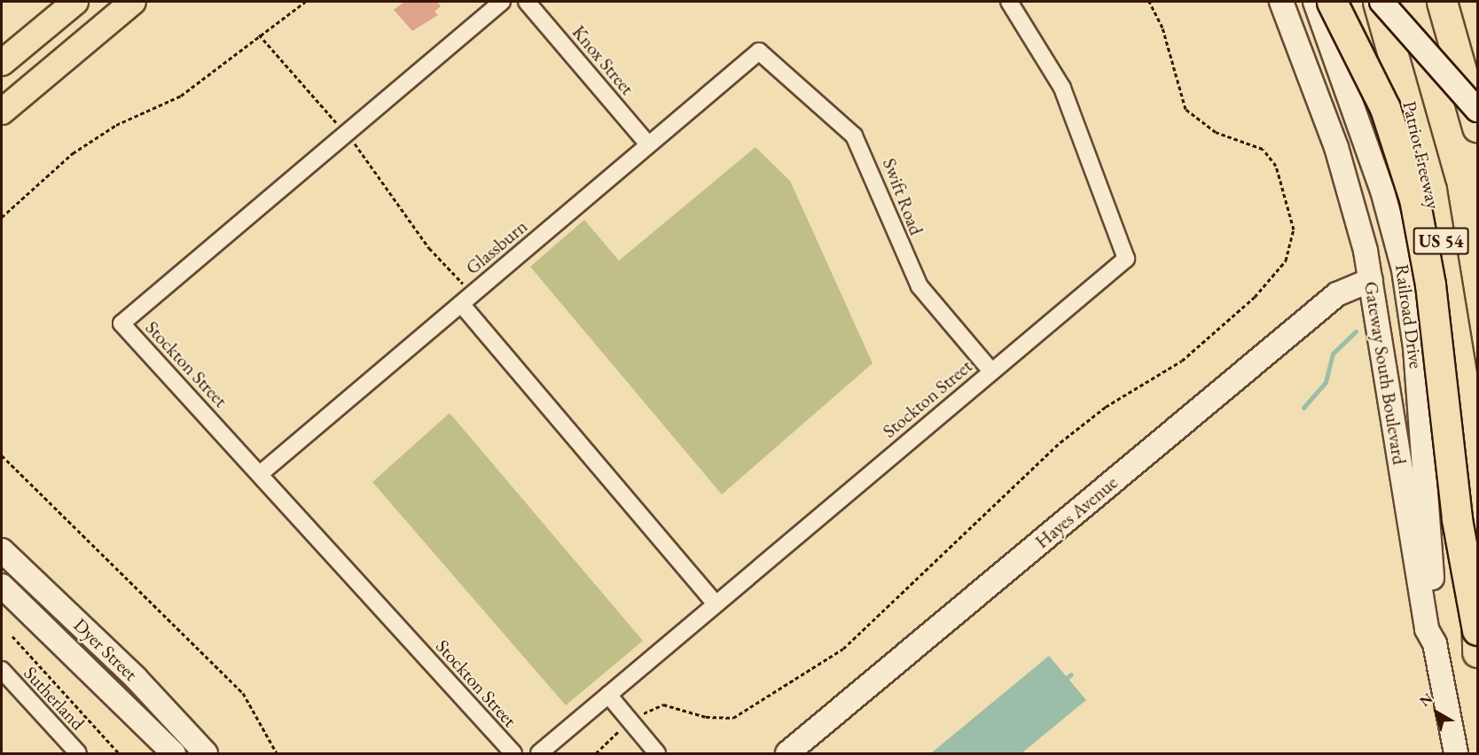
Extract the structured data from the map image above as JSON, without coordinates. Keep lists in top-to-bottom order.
{
  "streets": {
    "highway": ["Patriot Freeway", "US 54"],
    "main road": [
      "Railroad Drive",
      "Gateway South Boulevard",
      "Hayes Avenue",
      "Dyer Street"
    ],
    "street": [
      "Knox Street",
      "Swift Road",
      "Glassburn",
      "Stockton Street",
      "Sutherland"
    ]
  },
  "crossings": [
    ["Knox Street", "Glassburn"],
    ["Swift Road", "Glassburn"],
    ["Swift Road", "Stockton Street"],
    ["Glassburn", "Stockton Street"],
    ["Railroad Drive", "Gateway South Boulevard"],
    ["Gateway South Boulevard", "Hayes Avenue"]
  ],
  "north": "top left"
}
